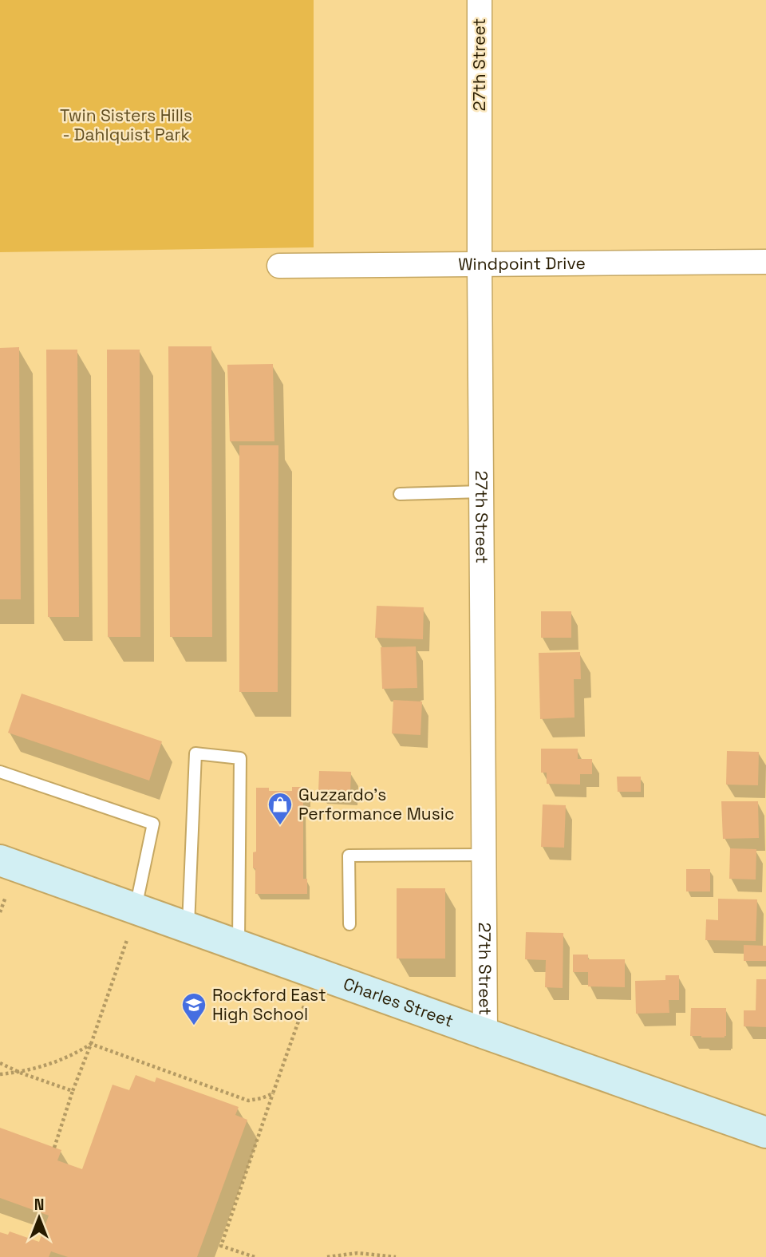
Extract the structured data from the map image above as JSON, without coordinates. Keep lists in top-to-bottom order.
{
  "streets": {
    "main road": ["Charles Street"],
    "street": ["27th Street", "Windpoint Drive"]
  },
  "crossings": [
    ["27th Street", "Windpoint Drive"],
    ["27th Street", "Charles Street"]
  ],
  "parks": ["Twin Sisters Hills - Dahlquist Park"],
  "places": {
    "shop": ["Guzzardo's Performance Music"],
    "school or university": ["Rockford East High School"]
  },
  "north": "top"
}
